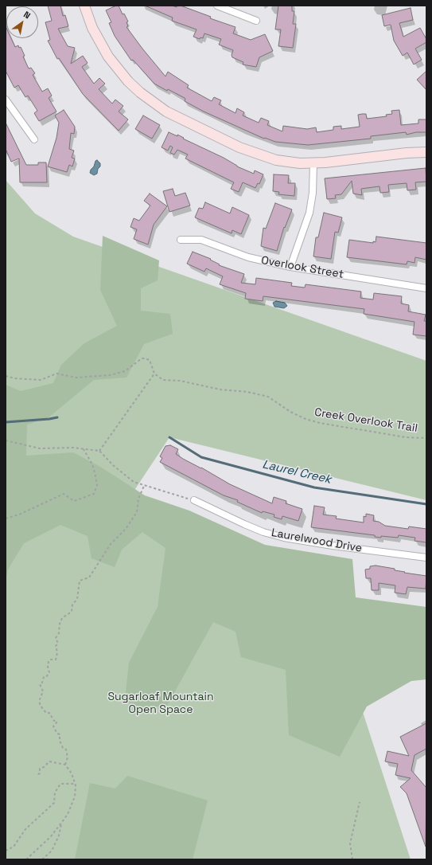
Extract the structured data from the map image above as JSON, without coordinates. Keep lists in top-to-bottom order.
{
  "streets": {
    "street": ["Overlook Street", "Laurelwood Drive"],
    "path": ["Creek Overlook Trail"]
  },
  "water": ["Laurel Creek"],
  "parks": ["Sugarloaf Mountain Open Space"],
  "north": "top right"
}
